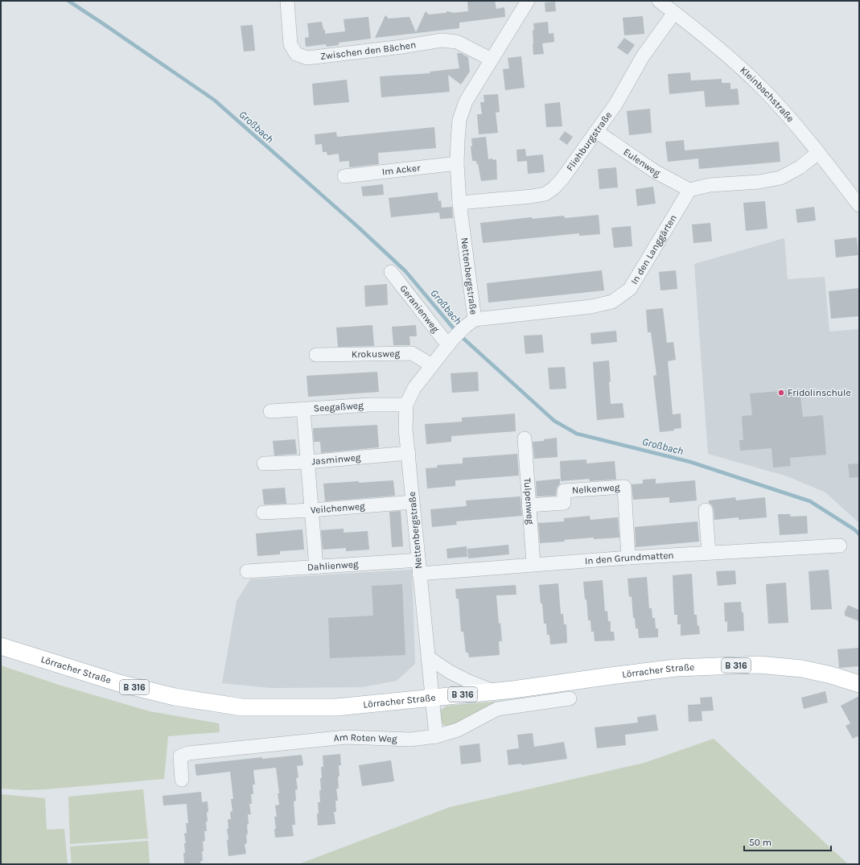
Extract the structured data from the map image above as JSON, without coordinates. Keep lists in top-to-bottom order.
{
  "streets": {
    "main road": ["B 316", "Lörracher Straße"],
    "street": [
      "Zwischen den Bächen",
      "Kleinbachstraße",
      "Fliehburgstraße",
      "Eulenweg",
      "Im Acker",
      "In den Langgärten",
      "Nettenbergstraße",
      "Geranienweg",
      "Krokusweg",
      "Seegaßweg",
      "Jasminweg",
      "Nelkenweg",
      "Tulpenweg",
      "Veilchenweg",
      "In den Grundmatten",
      "Dahlienweg",
      "Am Roten Weg"
    ]
  },
  "crossings": [
    ["Zwischen den Bächen", "Nettenbergstraße"],
    ["Kleinbachstraße", "Fliehburgstraße"],
    ["Fliehburgstraße", "Eulenweg"],
    ["Fliehburgstraße", "Nettenbergstraße"],
    ["Eulenweg", "In den Langgärten"],
    ["Im Acker", "Nettenbergstraße"],
    ["In den Langgärten", "Nettenbergstraße"],
    ["Nettenbergstraße", "Geranienweg"],
    ["Nettenbergstraße", "Krokusweg"],
    ["Nettenbergstraße", "Seegaßweg"],
    ["Nettenbergstraße", "Jasminweg"],
    ["Nettenbergstraße", "Veilchenweg"],
    ["Nettenbergstraße", "In den Grundmatten"],
    ["Nettenbergstraße", "Dahlienweg"],
    ["Nettenbergstraße", "Lörracher Straße"],
    ["Nettenbergstraße", "Am Roten Weg"],
    ["Nelkenweg", "Tulpenweg"],
    ["Nelkenweg", "In den Grundmatten"],
    ["Tulpenweg", "In den Grundmatten"]
  ],
  "water": ["Großbach"],
  "places": ["Fridolinschule"],
  "scale_bar": "50 m"
}
